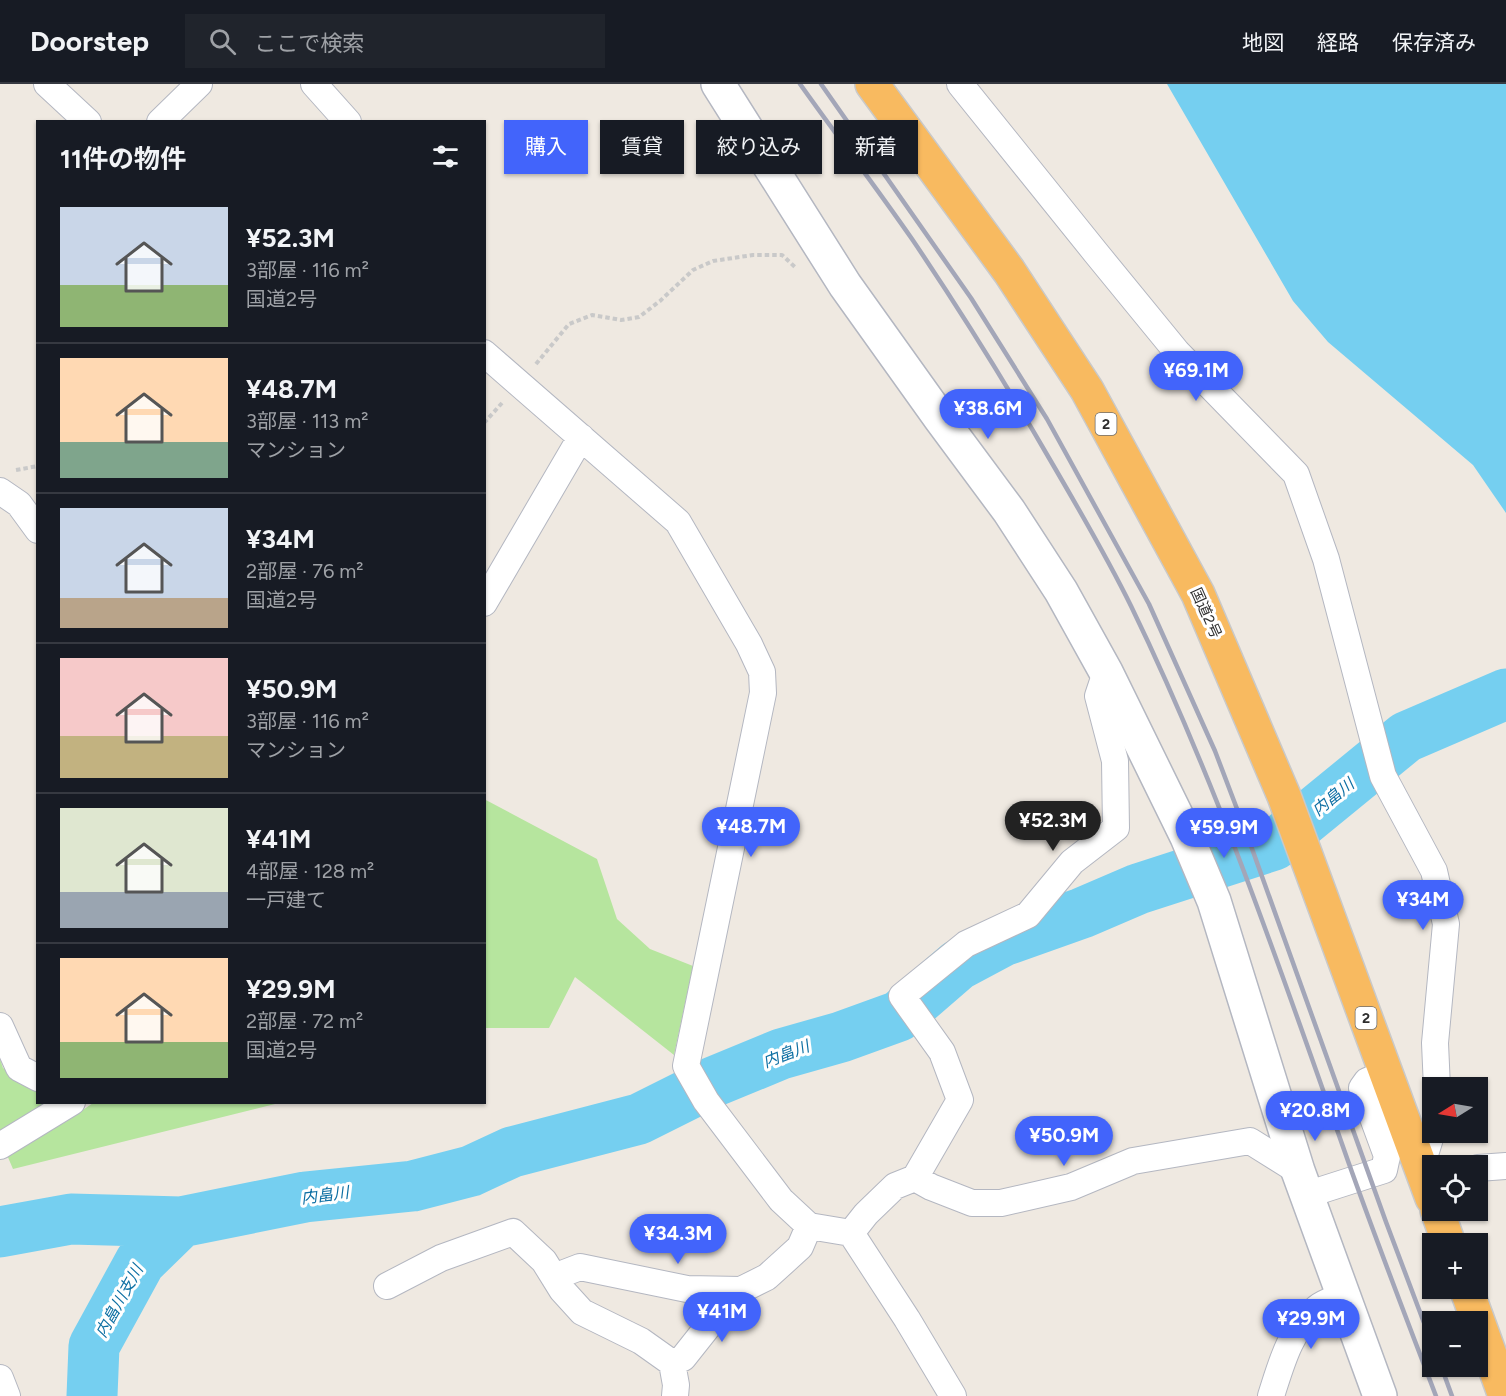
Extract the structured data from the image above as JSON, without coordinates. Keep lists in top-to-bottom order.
{
  "streets": {
    "highway": ["2", "国道2号"]
  },
  "water": ["内畠川", "内畠川支川"],
  "north": "left",
  "page": {
    "header": "Doorstep",
    "search": "ここで検索",
    "nav": ["地図", "経路", "保存済み"],
    "chip": [
      "購入",
      "賃貸",
      "絞り込み",
      "新着"
    ],
    "heading": "11件の物件",
    "list": [
      {
        "name": "¥52.3M",
        "note": "3部屋 · 116 m² · 国道2号"
      },
      {
        "name": "¥48.7M",
        "note": "3部屋 · 113 m² · マンション"
      },
      {
        "name": "¥34M",
        "note": "2部屋 · 76 m² · 国道2号"
      },
      {
        "name": "¥50.9M",
        "note": "3部屋 · 116 m² · マンション"
      },
      {
        "name": "¥41M",
        "note": "4部屋 · 128 m² · 一戸建て"
      },
      {
        "name": "¥29.9M",
        "note": "2部屋 · 72 m² · 国道2号"
      }
    ],
    "price": [
      "¥69.1M",
      "¥38.6M",
      "¥52.3M",
      "¥48.7M",
      "¥59.9M",
      "¥34M",
      "¥20.8M",
      "¥50.9M",
      "¥34.3M",
      "¥41M",
      "¥29.9M"
    ],
    "map_buttons": ["+", "−"]
  }
}
